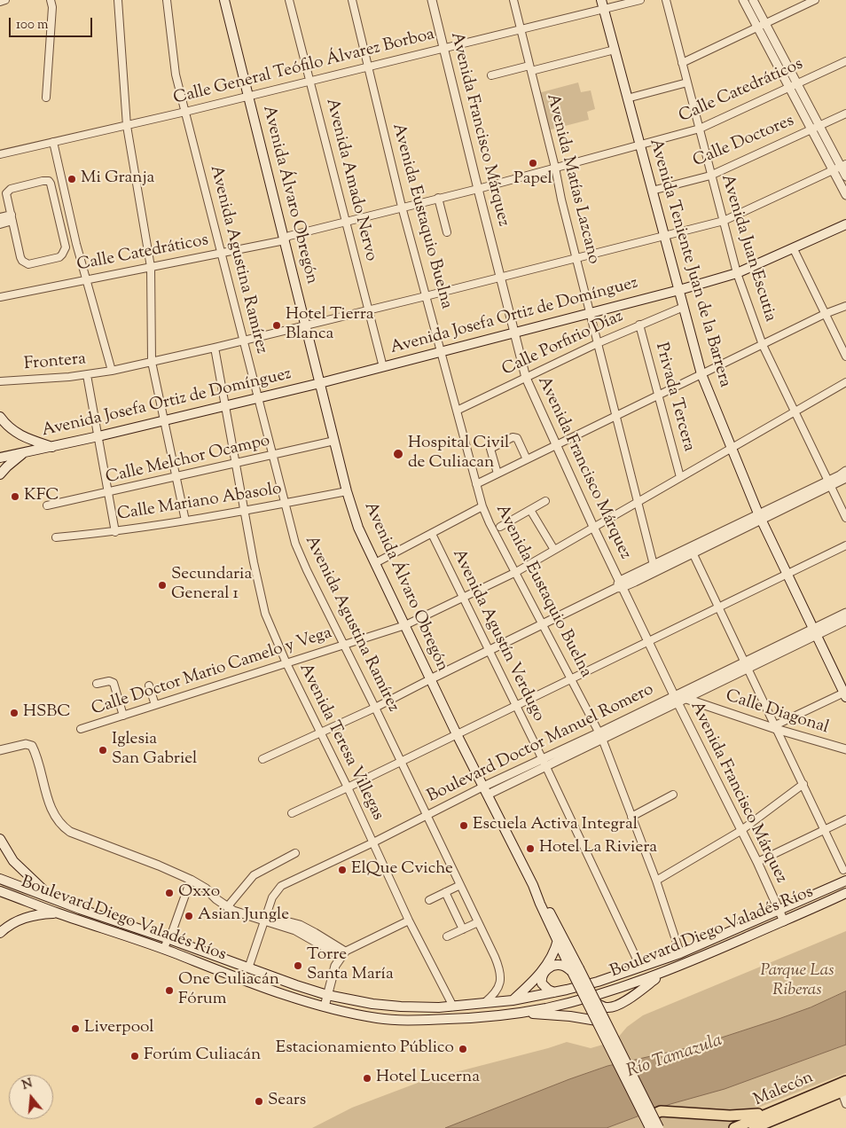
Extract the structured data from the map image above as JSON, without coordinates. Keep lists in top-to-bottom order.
{
  "streets": {
    "main road": [
      "Avenida Álvaro Obregón",
      "Avenida Teniente Juan de la Barrera",
      "Avenida Josefa Ortiz de Domínguez",
      "Boulevard Diego Valadés Ríos",
      "Malecón"
    ],
    "street": [
      "Calle General Teófilo Álvarez Borboa",
      "Calle Catedráticos",
      "Avenida Francisco Márquez",
      "Calle Doctores",
      "Avenida Matías Lazcano",
      "Avenida Amado Nervo",
      "Avenida Eustaquio Buelna",
      "Avenida Juan Escutia",
      "Avenida Agustina Ramírez",
      "Calle Porfirio Díaz",
      "Frontera",
      "Privada Tercera",
      "Calle Melchor Ocampo",
      "Calle Mariano Abasolo",
      "Avenida Agustín Verdugo",
      "Calle Doctor Mario Camelo y Vega",
      "Calle Diagonal",
      "Avenida Teresa Villegas",
      "Boulevard Doctor Manuel Romero"
    ]
  },
  "crossings": [
    ["Calle General Teófilo Álvarez Borboa", "Avenida Francisco Márquez"],
    ["Calle General Teófilo Álvarez Borboa", "Avenida Matías Lazcano"],
    ["Calle General Teófilo Álvarez Borboa", "Avenida Amado Nervo"],
    ["Calle General Teófilo Álvarez Borboa", "Avenida Álvaro Obregón"],
    ["Calle General Teófilo Álvarez Borboa", "Avenida Eustaquio Buelna"],
    ["Calle General Teófilo Álvarez Borboa", "Avenida Agustina Ramírez"],
    ["Calle General Teófilo Álvarez Borboa", "Avenida Teniente Juan de la Barrera"],
    ["Calle Catedráticos", "Avenida Francisco Márquez"],
    ["Calle Catedráticos", "Avenida Matías Lazcano"],
    ["Calle Catedráticos", "Avenida Amado Nervo"],
    ["Calle Catedráticos", "Avenida Álvaro Obregón"],
    ["Calle Catedráticos", "Avenida Eustaquio Buelna"],
    ["Calle Catedráticos", "Avenida Juan Escutia"],
    ["Calle Catedráticos", "Avenida Agustina Ramírez"],
    ["Calle Catedráticos", "Avenida Teniente Juan de la Barrera"],
    ["Avenida Francisco Márquez", "Avenida Josefa Ortiz de Domínguez"],
    ["Avenida Francisco Márquez", "Calle Porfirio Díaz"],
    ["Avenida Francisco Márquez", "Frontera"],
    ["Avenida Francisco Márquez", "Calle Doctor Mario Camelo y Vega"],
    ["Avenida Francisco Márquez", "Boulevard Doctor Manuel Romero"],
    ["Avenida Francisco Márquez", "Boulevard Diego Valadés Ríos"],
    ["Calle Doctores", "Avenida Juan Escutia"],
    ["Calle Doctores", "Avenida Teniente Juan de la Barrera"],
    ["Avenida Matías Lazcano", "Avenida Josefa Ortiz de Domínguez"],
    ["Avenida Matías Lazcano", "Calle Porfirio Díaz"],
    ["Avenida Matías Lazcano", "Frontera"],
    ["Avenida Matías Lazcano", "Calle Doctor Mario Camelo y Vega"],
    ["Avenida Amado Nervo", "Avenida Josefa Ortiz de Domínguez"],
    ["Avenida Amado Nervo", "Frontera"],
    ["Avenida Álvaro Obregón", "Avenida Josefa Ortiz de Domínguez"],
    ["Avenida Álvaro Obregón", "Frontera"],
    ["Avenida Álvaro Obregón", "Calle Melchor Ocampo"],
    ["Avenida Álvaro Obregón", "Calle Mariano Abasolo"],
    ["Avenida Álvaro Obregón", "Calle Doctor Mario Camelo y Vega"],
    ["Avenida Álvaro Obregón", "Boulevard Doctor Manuel Romero"],
    ["Avenida Eustaquio Buelna", "Avenida Josefa Ortiz de Domínguez"],
    ["Avenida Eustaquio Buelna", "Calle Porfirio Díaz"],
    ["Avenida Eustaquio Buelna", "Frontera"],
    ["Avenida Eustaquio Buelna", "Calle Doctor Mario Camelo y Vega"],
    ["Avenida Eustaquio Buelna", "Boulevard Doctor Manuel Romero"],
    ["Avenida Eustaquio Buelna", "Boulevard Diego Valadés Ríos"],
    ["Avenida Juan Escutia", "Avenida Josefa Ortiz de Domínguez"],
    ["Avenida Juan Escutia", "Frontera"],
    ["Avenida Juan Escutia", "Calle Doctor Mario Camelo y Vega"],
    ["Avenida Agustina Ramírez", "Avenida Josefa Ortiz de Domínguez"],
    ["Avenida Agustina Ramírez", "Frontera"],
    ["Avenida Agustina Ramírez", "Calle Melchor Ocampo"],
    ["Avenida Agustina Ramírez", "Calle Mariano Abasolo"],
    ["Avenida Agustina Ramírez", "Calle Doctor Mario Camelo y Vega"],
    ["Avenida Agustina Ramírez", "Boulevard Doctor Manuel Romero"],
    ["Avenida Agustina Ramírez", "Boulevard Diego Valadés Ríos"],
    ["Avenida Teniente Juan de la Barrera", "Avenida Josefa Ortiz de Domínguez"],
    ["Avenida Teniente Juan de la Barrera", "Calle Porfirio Díaz"],
    ["Avenida Teniente Juan de la Barrera", "Frontera"],
    ["Avenida Teniente Juan de la Barrera", "Calle Doctor Mario Camelo y Vega"],
    ["Avenida Teniente Juan de la Barrera", "Boulevard Doctor Manuel Romero"],
    ["Avenida Josefa Ortiz de Domínguez", "Avenida Teresa Villegas"],
    ["Calle Porfirio Díaz", "Privada Tercera"],
    ["Frontera", "Avenida Teresa Villegas"],
    ["Privada Tercera", "Calle Doctor Mario Camelo y Vega"],
    ["Calle Melchor Ocampo", "Avenida Teresa Villegas"],
    ["Calle Mariano Abasolo", "Avenida Teresa Villegas"],
    ["Avenida Agustín Verdugo", "Calle Doctor Mario Camelo y Vega"],
    ["Avenida Agustín Verdugo", "Boulevard Doctor Manuel Romero"],
    ["Avenida Agustín Verdugo", "Boulevard Diego Valadés Ríos"],
    ["Calle Doctor Mario Camelo y Vega", "Avenida Teresa Villegas"],
    ["Calle Diagonal", "Boulevard Doctor Manuel Romero"],
    ["Avenida Teresa Villegas", "Boulevard Doctor Manuel Romero"],
    ["Avenida Teresa Villegas", "Boulevard Diego Valadés Ríos"],
    ["Boulevard Doctor Manuel Romero", "Boulevard Diego Valadés Ríos"]
  ],
  "water": ["Río Tamazula"],
  "parks": ["Parque Las Riberas"],
  "places": [
    "Papel",
    "Mi Granja",
    "Hotel Tierra Blanca",
    "Hospital Civil de Culiacan",
    "KFC",
    "Secundaria General 1",
    "HSBC",
    "Iglesia San Gabriel",
    "Escuela Activa Integral",
    "Hotel La Riviera",
    "ElQue Cviche",
    "Oxxo",
    "Asian Jungle",
    "Torre Santa María",
    "One Culiacán Fórum",
    "Liverpool",
    "Estacionamiento Público",
    "Forúm Culiacán",
    "Hotel Lucerna",
    "Sears"
  ],
  "scale_bar": "100 m",
  "north": "top"
}
